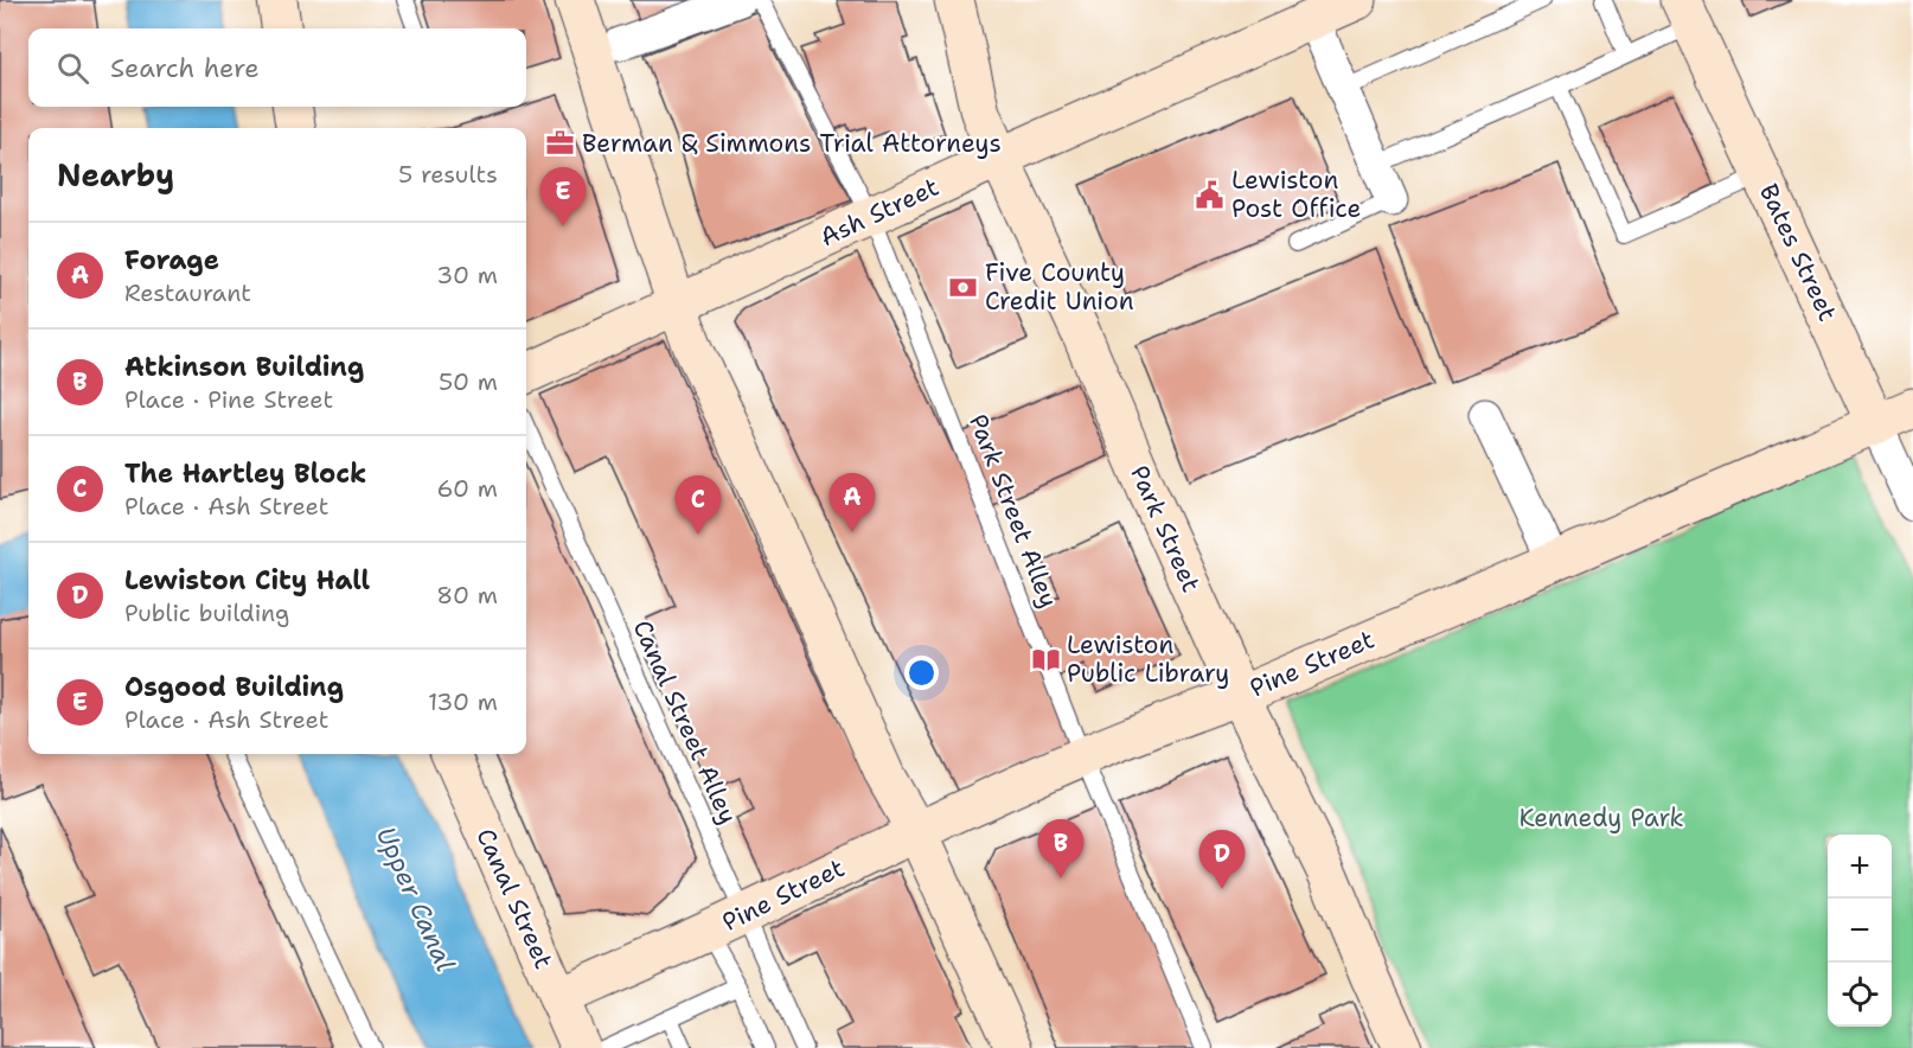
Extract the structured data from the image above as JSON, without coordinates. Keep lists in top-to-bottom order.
{
  "streets": {
    "main road": [
      "Ash Street",
      "Bates Street",
      "Park Street",
      "Pine Street",
      "Canal Street"
    ],
    "lane": ["Park Street Alley", "Canal Street Alley"]
  },
  "crossings": [
    ["Ash Street", "Park Street Alley"],
    ["Ash Street", "Park Street"],
    ["Bates Street", "Pine Street"],
    ["Park Street Alley", "Pine Street"],
    ["Park Street", "Pine Street"],
    ["Pine Street", "Canal Street Alley"],
    ["Pine Street", "Canal Street"]
  ],
  "water": ["Upper Canal"],
  "parks": ["Kennedy Park"],
  "places": {
    "office": ["Berman & Simmons Trial Attorneys"],
    "public building": ["Lewiston Post Office"],
    "bank": ["Five County Credit Union"],
    "library": ["Lewiston Public Library"]
  },
  "page": {
    "search": "Search here",
    "heading": ["Nearby", "5 results"],
    "pins": [
      "E",
      "A",
      "C",
      "B",
      "D"
    ],
    "list": [
      {
        "mark": "A",
        "name": "Forage",
        "note": "Restaurant",
        "value": "30 m"
      },
      {
        "mark": "B",
        "name": "Atkinson Building",
        "note": "Place · Pine Street",
        "value": "50 m"
      },
      {
        "mark": "C",
        "name": "The Hartley Block",
        "note": "Place · Ash Street",
        "value": "60 m"
      },
      {
        "mark": "D",
        "name": "Lewiston City Hall",
        "note": "Public building",
        "value": "80 m"
      },
      {
        "mark": "E",
        "name": "Osgood Building",
        "note": "Place · Ash Street",
        "value": "130 m"
      }
    ],
    "map_buttons": ["+", "−"]
  }
}
